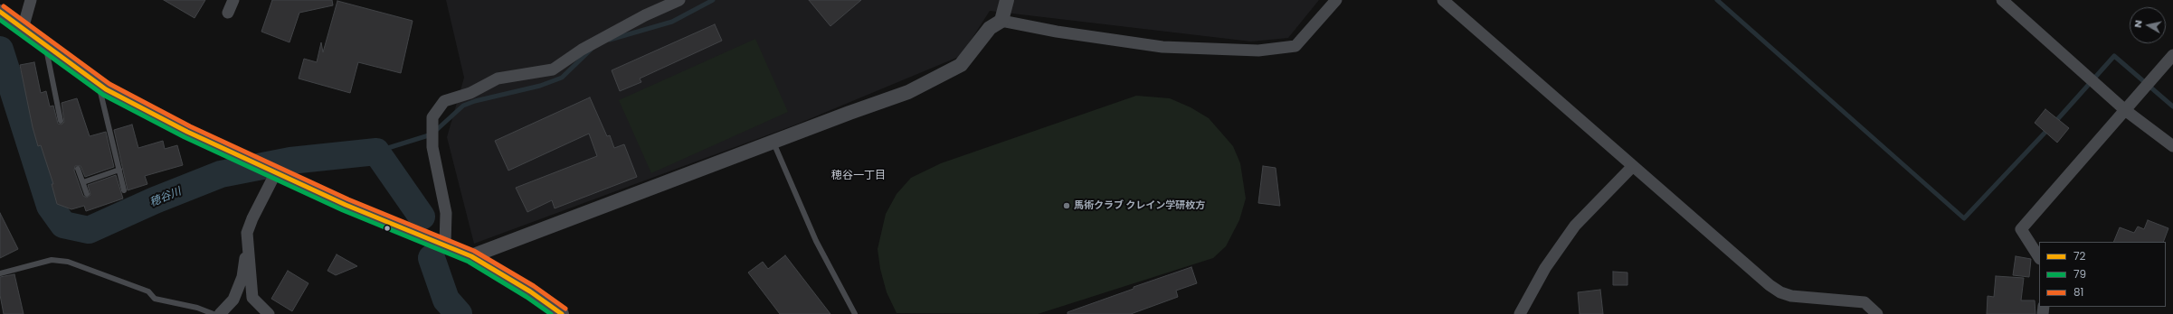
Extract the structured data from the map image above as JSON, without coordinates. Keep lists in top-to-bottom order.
{
  "districts": ["穂谷一丁目"],
  "water": ["穂谷川"],
  "places": ["馬術クラブ クレイン学研枚方"],
  "lines": ["transit line 81", "transit line 72", "transit line 79"],
  "legend": ["72", "79", "81"],
  "north": "left"
}
